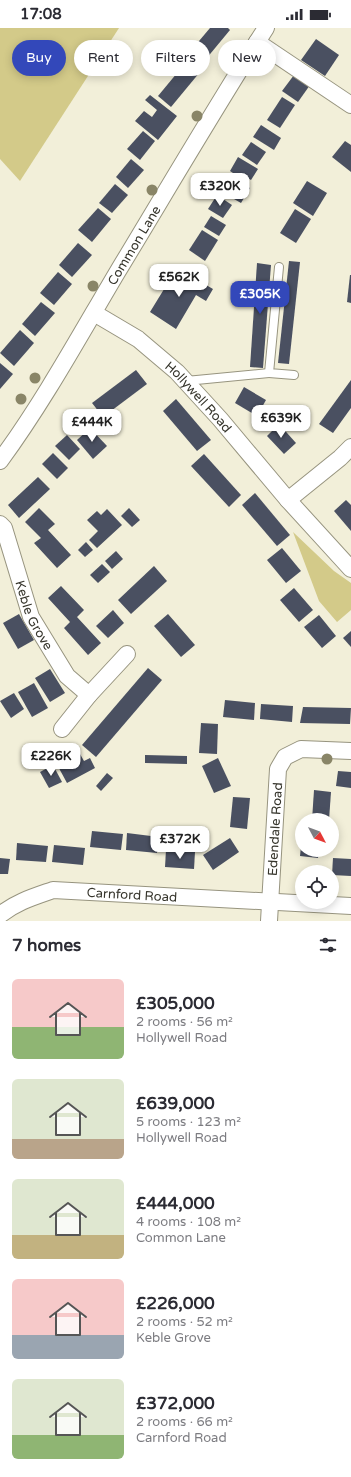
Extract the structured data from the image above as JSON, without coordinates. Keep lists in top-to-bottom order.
{
  "streets": {
    "street": [
      "Common Lane",
      "Hollywell Road",
      "Keble Grove",
      "Edendale Road",
      "Carnford Road"
    ]
  },
  "crossings": [
    ["Common Lane", "Hollywell Road"],
    ["Edendale Road", "Carnford Road"]
  ],
  "north": "bottom right",
  "page": {
    "status": "17:08",
    "chip": [
      "Buy",
      "Rent",
      "Filters",
      "New"
    ],
    "price": [
      "£320K",
      "£562K",
      "£305K",
      "£639K",
      "£444K",
      "£226K",
      "£372K"
    ],
    "heading": "7 homes",
    "list": [
      {
        "name": "£305,000",
        "note": "2 rooms · 56 m² · Hollywell Road"
      },
      {
        "name": "£639,000",
        "note": "5 rooms · 123 m² · Hollywell Road"
      },
      {
        "name": "£444,000",
        "note": "4 rooms · 108 m² · Common Lane"
      },
      {
        "name": "£226,000",
        "note": "2 rooms · 52 m² · Keble Grove"
      },
      {
        "name": "£372,000",
        "note": "2 rooms · 66 m² · Carnford Road"
      }
    ]
  }
}
